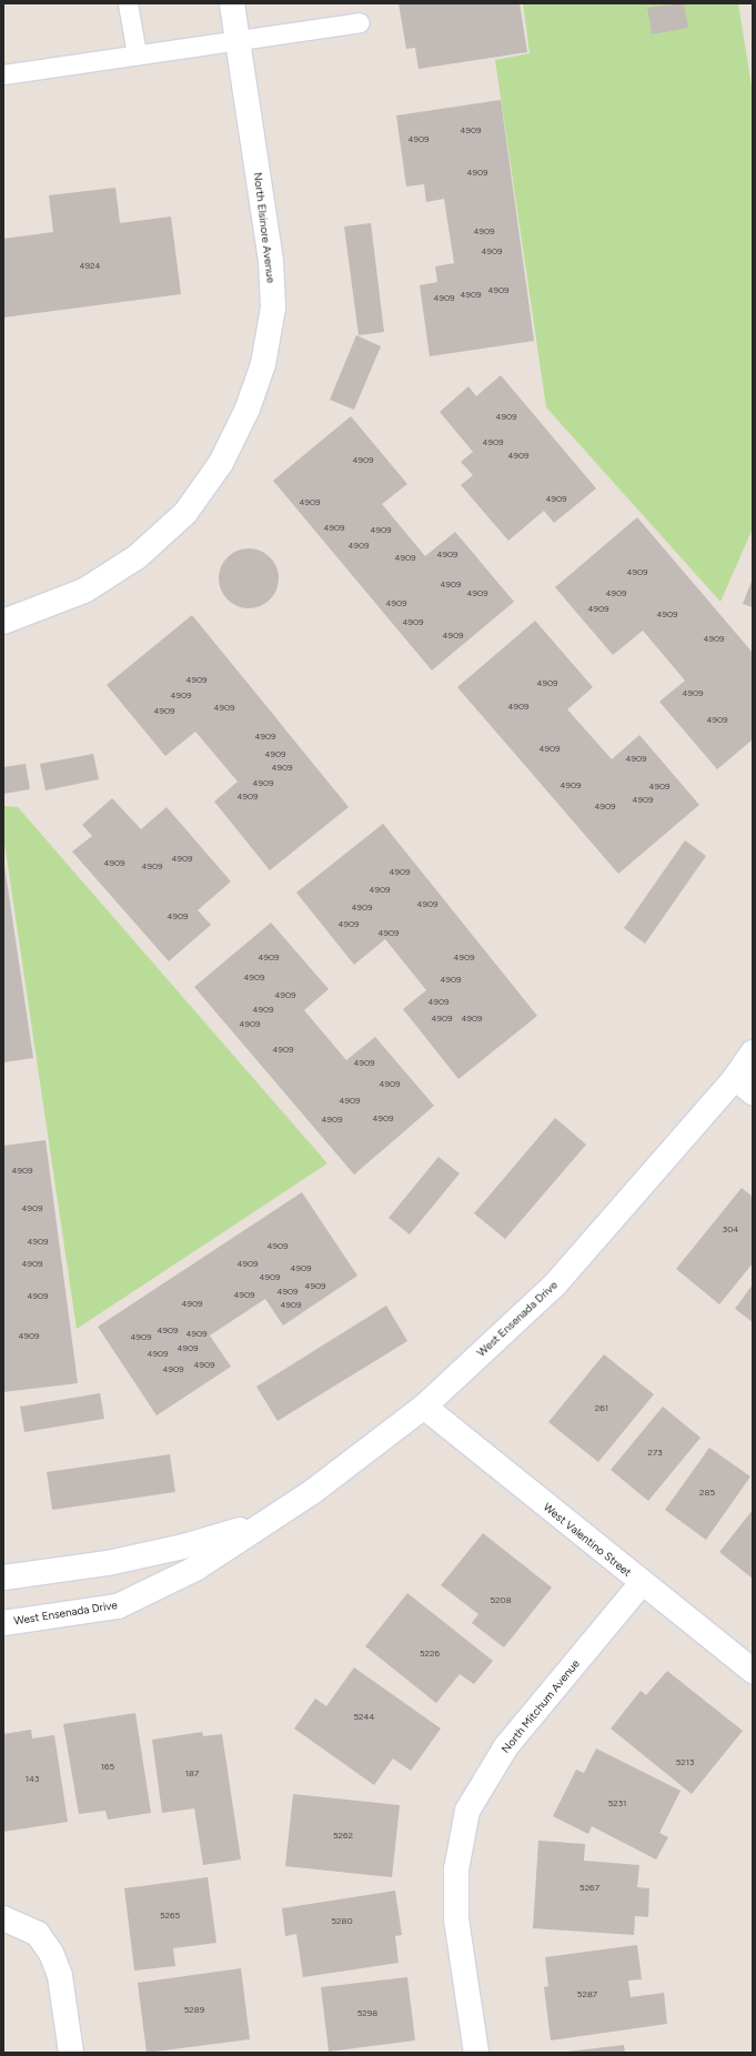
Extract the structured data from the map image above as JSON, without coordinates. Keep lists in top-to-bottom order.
{
  "streets": {
    "street": [
      "North Elsinore Avenue",
      "West Ensenada Drive",
      "West Valentino Street",
      "North Mitchum Avenue"
    ]
  },
  "crossings": [
    ["West Ensenada Drive", "West Valentino Street"],
    ["West Valentino Street", "North Mitchum Avenue"]
  ],
  "house_numbers": [
    "4909",
    "4909",
    "4909",
    "4909",
    "4909",
    "4924",
    "4909",
    "4909",
    "4909",
    "4909",
    "4909",
    "4909",
    "4909",
    "4909",
    "4909",
    "4909",
    "4909",
    "4909",
    "4909",
    "4909",
    "4909",
    "4909",
    "4909",
    "4909",
    "4909",
    "4909",
    "4909",
    "4909",
    "4909",
    "4909",
    "4909",
    "4909",
    "4909",
    "4909",
    "4909",
    "4909",
    "4909",
    "4909",
    "4909",
    "4909",
    "4909",
    "4909",
    "4909",
    "4909",
    "4909",
    "4909",
    "4909",
    "4909",
    "4909",
    "4909",
    "4909",
    "4909",
    "4909",
    "4909",
    "4909",
    "4909",
    "4909",
    "4909",
    "4909",
    "4909",
    "4909",
    "4909",
    "4909",
    "4909",
    "4909",
    "4909",
    "4909",
    "4909",
    "4909",
    "4909",
    "4909",
    "4909",
    "4909",
    "4909",
    "4909",
    "4909",
    "4909",
    "304",
    "4909",
    "4909",
    "4909",
    "4909",
    "4909",
    "4909",
    "4909",
    "4909",
    "4909",
    "4909",
    "4909",
    "4909",
    "4909",
    "4909",
    "4909",
    "4909",
    "4909",
    "4909",
    "4909",
    "4909",
    "261",
    "273",
    "285",
    "5208",
    "5226",
    "5244",
    "5213",
    "165",
    "187",
    "143",
    "5231",
    "5262",
    "5267",
    "5265",
    "5280",
    "5287",
    "5289",
    "5298"
  ]
}
